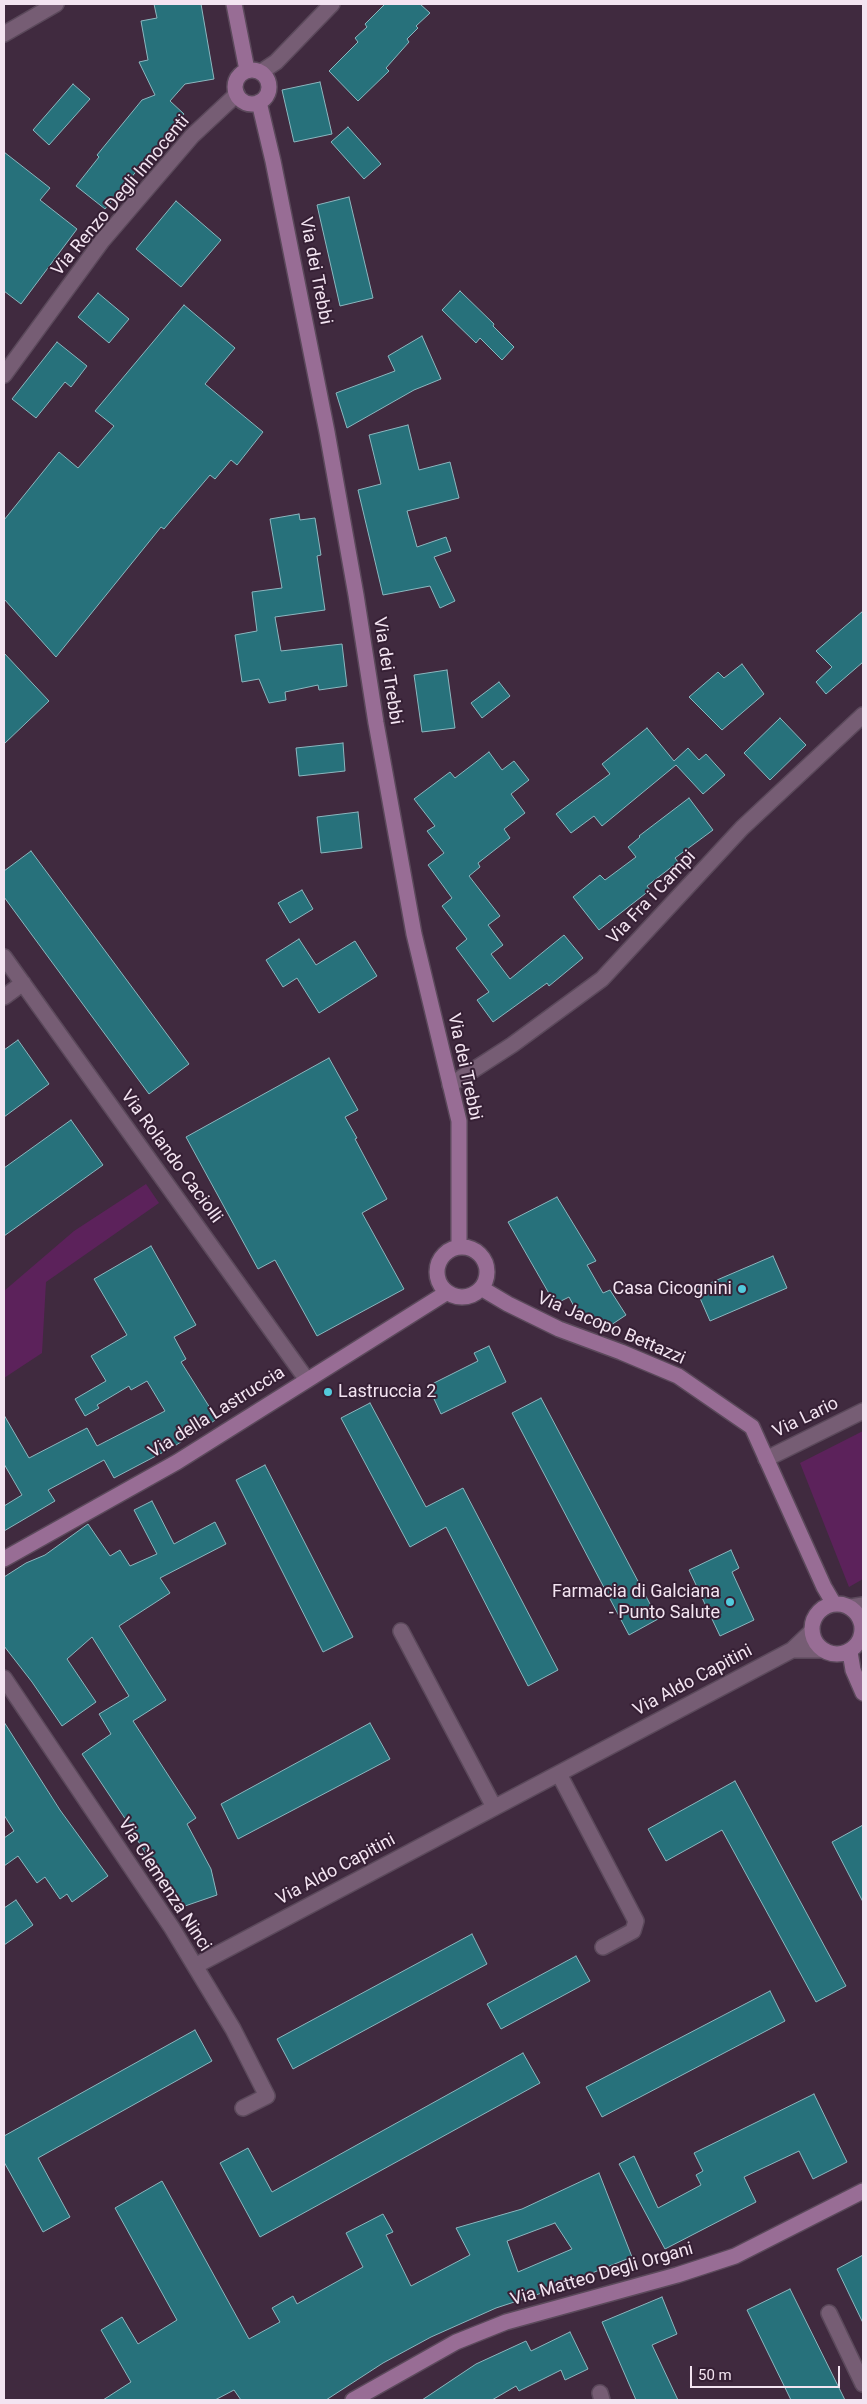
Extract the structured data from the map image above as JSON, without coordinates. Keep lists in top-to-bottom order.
{
  "streets": {
    "street": [
      "Via Renzo Degli Innocenti",
      "Via dei Trebbi",
      "Via Fra i Campi",
      "Via Rolando Caciolli",
      "Via Jacopo Bettazzi",
      "Via della Lastruccia",
      "Via Lario",
      "Via Aldo Capitini",
      "Via Clemenza Ninci",
      "Via Matteo Degli Organi"
    ]
  },
  "crossings": [
    ["Via Renzo Degli Innocenti", "Via dei Trebbi"],
    ["Via dei Trebbi", "Via Fra i Campi"],
    ["Via dei Trebbi", "Via Jacopo Bettazzi"],
    ["Via dei Trebbi", "Via della Lastruccia"],
    ["Via Rolando Caciolli", "Via della Lastruccia"],
    ["Via Jacopo Bettazzi", "Via della Lastruccia"],
    ["Via Jacopo Bettazzi", "Via Lario"],
    ["Via Jacopo Bettazzi", "Via Aldo Capitini"],
    ["Via Aldo Capitini", "Via Clemenza Ninci"]
  ],
  "places": ["Casa Cicognini", "Lastruccia 2", "Farmacia di Galciana - Punto Salute"],
  "scale_bar": "50 m"
}
